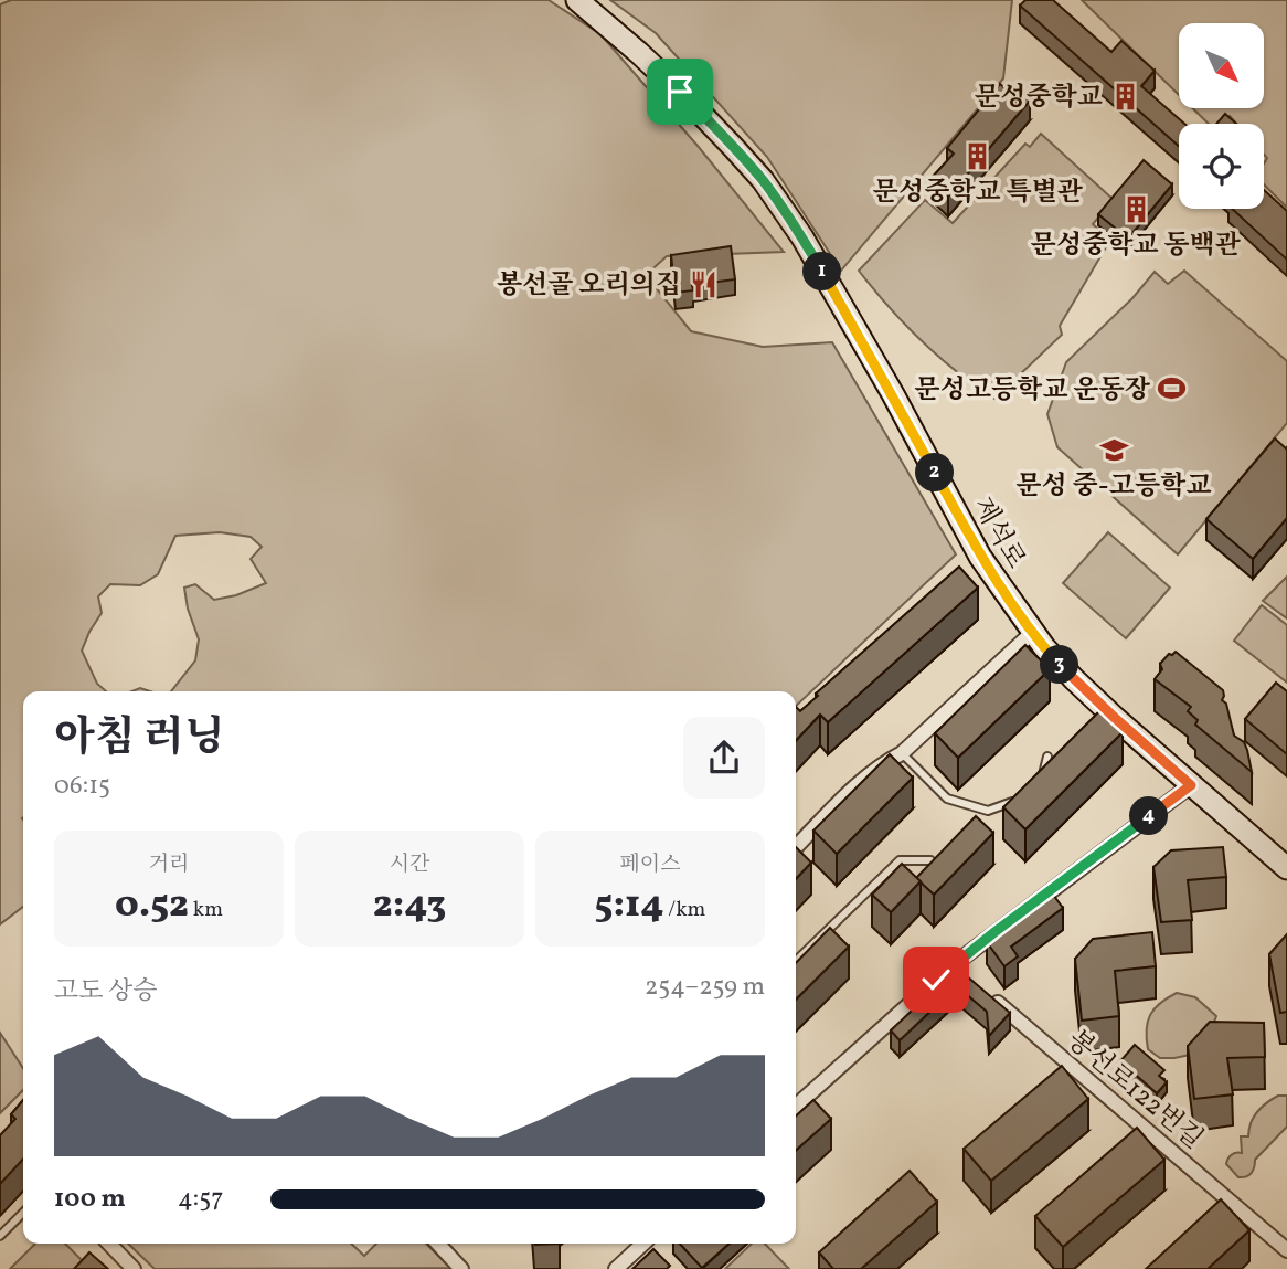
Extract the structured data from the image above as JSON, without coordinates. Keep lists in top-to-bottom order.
{
  "streets": {
    "street": ["제석로", "봉선로122번길"]
  },
  "places": {
    "building": ["문성중학교", "문성중학교 특별관", "문성중학교 동백관"],
    "restaurant": ["봉선골 오리의집"],
    "sports": ["문성고등학교 운동장"],
    "school or university": ["문성 중-고등학교"]
  },
  "north": "bottom right",
  "page": {
    "pins": [
      "1",
      "2",
      "3",
      "4"
    ],
    "heading": ["아침 러닝", "06:15"],
    "stats": [
      ["거리", "0.52 km"],
      ["시간", "2:43"],
      ["페이스", "5:14 /km"]
    ],
    "chart": ["고도 상승", "254–259 m"],
    "list": [
      {
        "name": "100 m",
        "note": "4:57"
      }
    ]
  }
}
